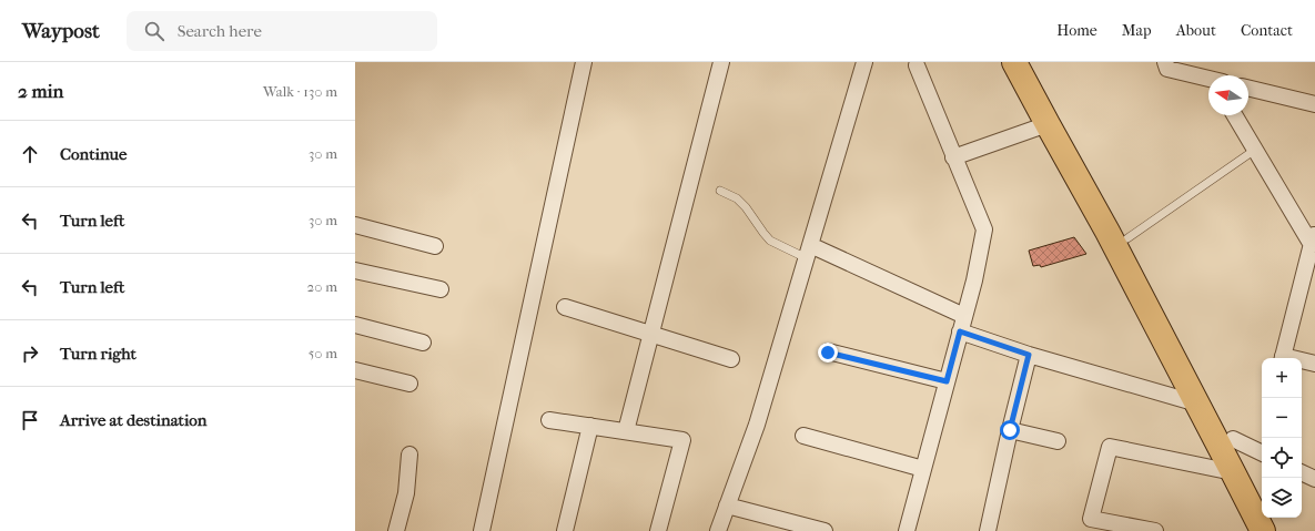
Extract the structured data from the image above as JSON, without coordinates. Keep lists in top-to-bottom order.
{
  "north": "left",
  "page": {
    "header": "Waypost",
    "search": "Search here",
    "nav": [
      "Home",
      "Map",
      "About",
      "Contact"
    ],
    "heading": ["2 min", "Walk · 130 m"],
    "list": [
      ["Continue", "30 m"],
      ["Turn left", "30 m"],
      ["Turn left", "20 m"],
      ["Turn right", "50 m"],
      "Arrive at destination"
    ],
    "map_buttons": ["+", "−"]
  }
}
